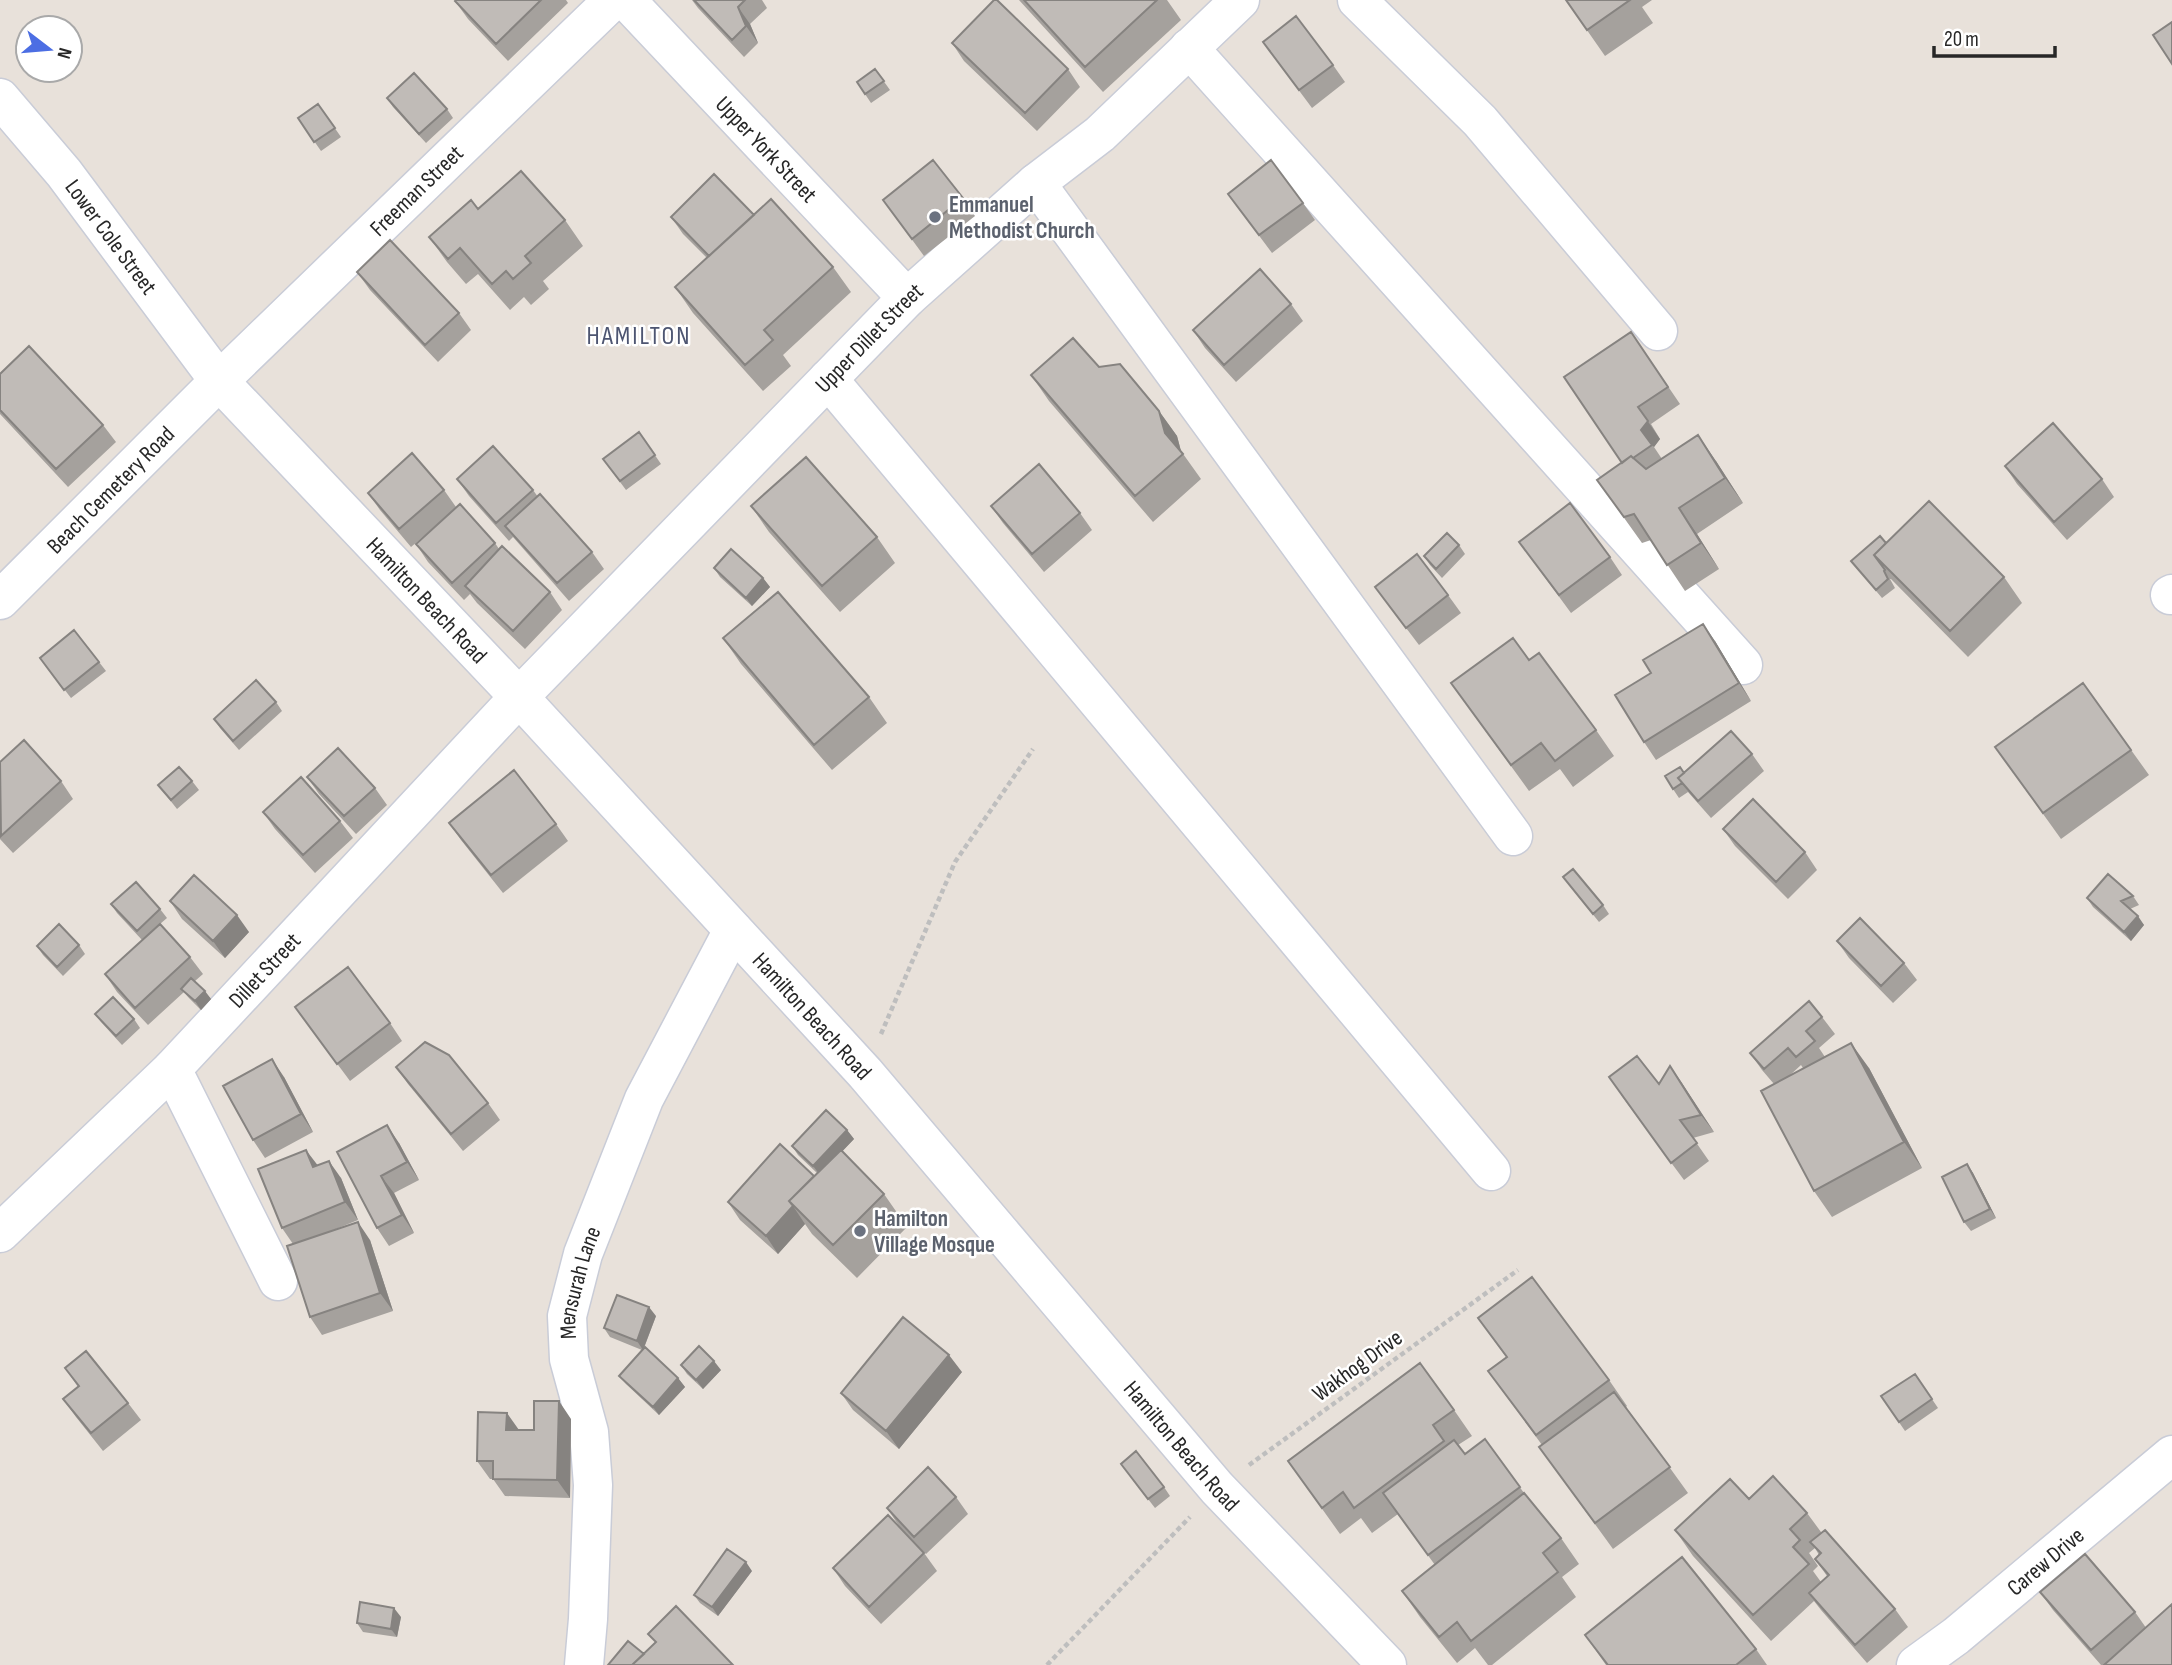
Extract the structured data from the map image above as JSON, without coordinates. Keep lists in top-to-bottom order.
{
  "streets": {
    "street": [
      "Upper York Street",
      "Freeman Street",
      "Lower Cole Street",
      "Upper Dillet Street",
      "Beach Cemetery Road",
      "Hamilton Beach Road",
      "Dillet Street",
      "Mensurah Lane",
      "Carew Drive"
    ],
    "path": ["Wakhog Drive"]
  },
  "crossings": [
    ["Upper York Street", "Upper Dillet Street"],
    ["Freeman Street", "Lower Cole Street"],
    ["Freeman Street", "Beach Cemetery Road"],
    ["Freeman Street", "Hamilton Beach Road"],
    ["Lower Cole Street", "Beach Cemetery Road"],
    ["Lower Cole Street", "Hamilton Beach Road"],
    ["Upper Dillet Street", "Hamilton Beach Road"],
    ["Upper Dillet Street", "Dillet Street"],
    ["Beach Cemetery Road", "Hamilton Beach Road"],
    ["Hamilton Beach Road", "Dillet Street"],
    ["Hamilton Beach Road", "Mensurah Lane"],
    ["Hamilton Beach Road", "Wakhog Drive"]
  ],
  "districts": ["HAMILTON"],
  "places": ["Emmanuel Methodist Church", "Hamilton Village Mosque"],
  "scale_bar": "20 m",
  "north": "right"
}
